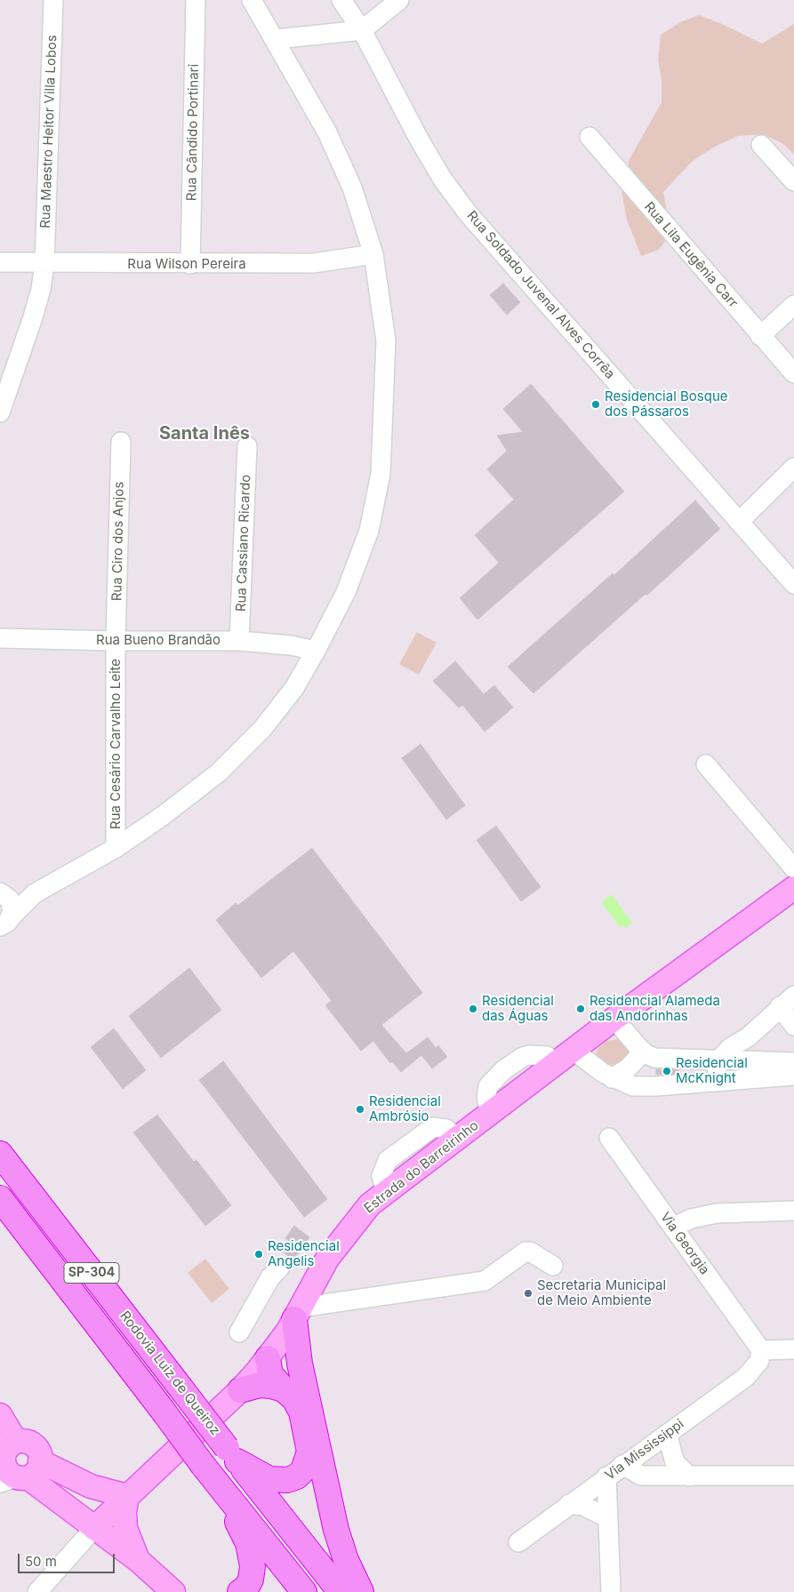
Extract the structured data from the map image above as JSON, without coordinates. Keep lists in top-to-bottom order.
{
  "streets": {
    "highway": ["SP-304", "Rodovia Luiz de Queiroz"],
    "main road": ["Estrada do Barreirinho"],
    "street": [
      "Rua Maestro Heitor Villa Lobos",
      "Rua Cândido Portinari",
      "Rua Lila Eugênia Carr",
      "Rua Wilson Pereira",
      "Rua Soldado Juvenal Alves Corrêa",
      "Rua Ciro dos Anjos",
      "Rua Cassiano Ricardo",
      "Rua Bueno Brandão",
      "Rua Cesário Carvalho Leite",
      "Via Georgia",
      "Via Mississippi"
    ]
  },
  "crossings": [
    ["Rua Maestro Heitor Villa Lobos", "Rua Wilson Pereira"],
    ["Rua Cândido Portinari", "Rua Wilson Pereira"],
    ["Rua Ciro dos Anjos", "Rua Bueno Brandão"],
    ["Rua Ciro dos Anjos", "Rua Cesário Carvalho Leite"],
    ["Rua Cassiano Ricardo", "Rua Bueno Brandão"],
    ["Rua Bueno Brandão", "Rua Cesário Carvalho Leite"],
    ["Via Georgia", "Via Mississippi"]
  ],
  "districts": ["Santa Inês"],
  "places": [
    "Residencial Bosque dos Pássaros",
    "Residencial das Águas",
    "Residencial Alameda das Andorinhas",
    "Residencial McKnight",
    "Residencial Ambrósio",
    "Residencial Angelis",
    "Secretaria Municipal de Meio Ambiente"
  ],
  "scale_bar": "50 m"
}
